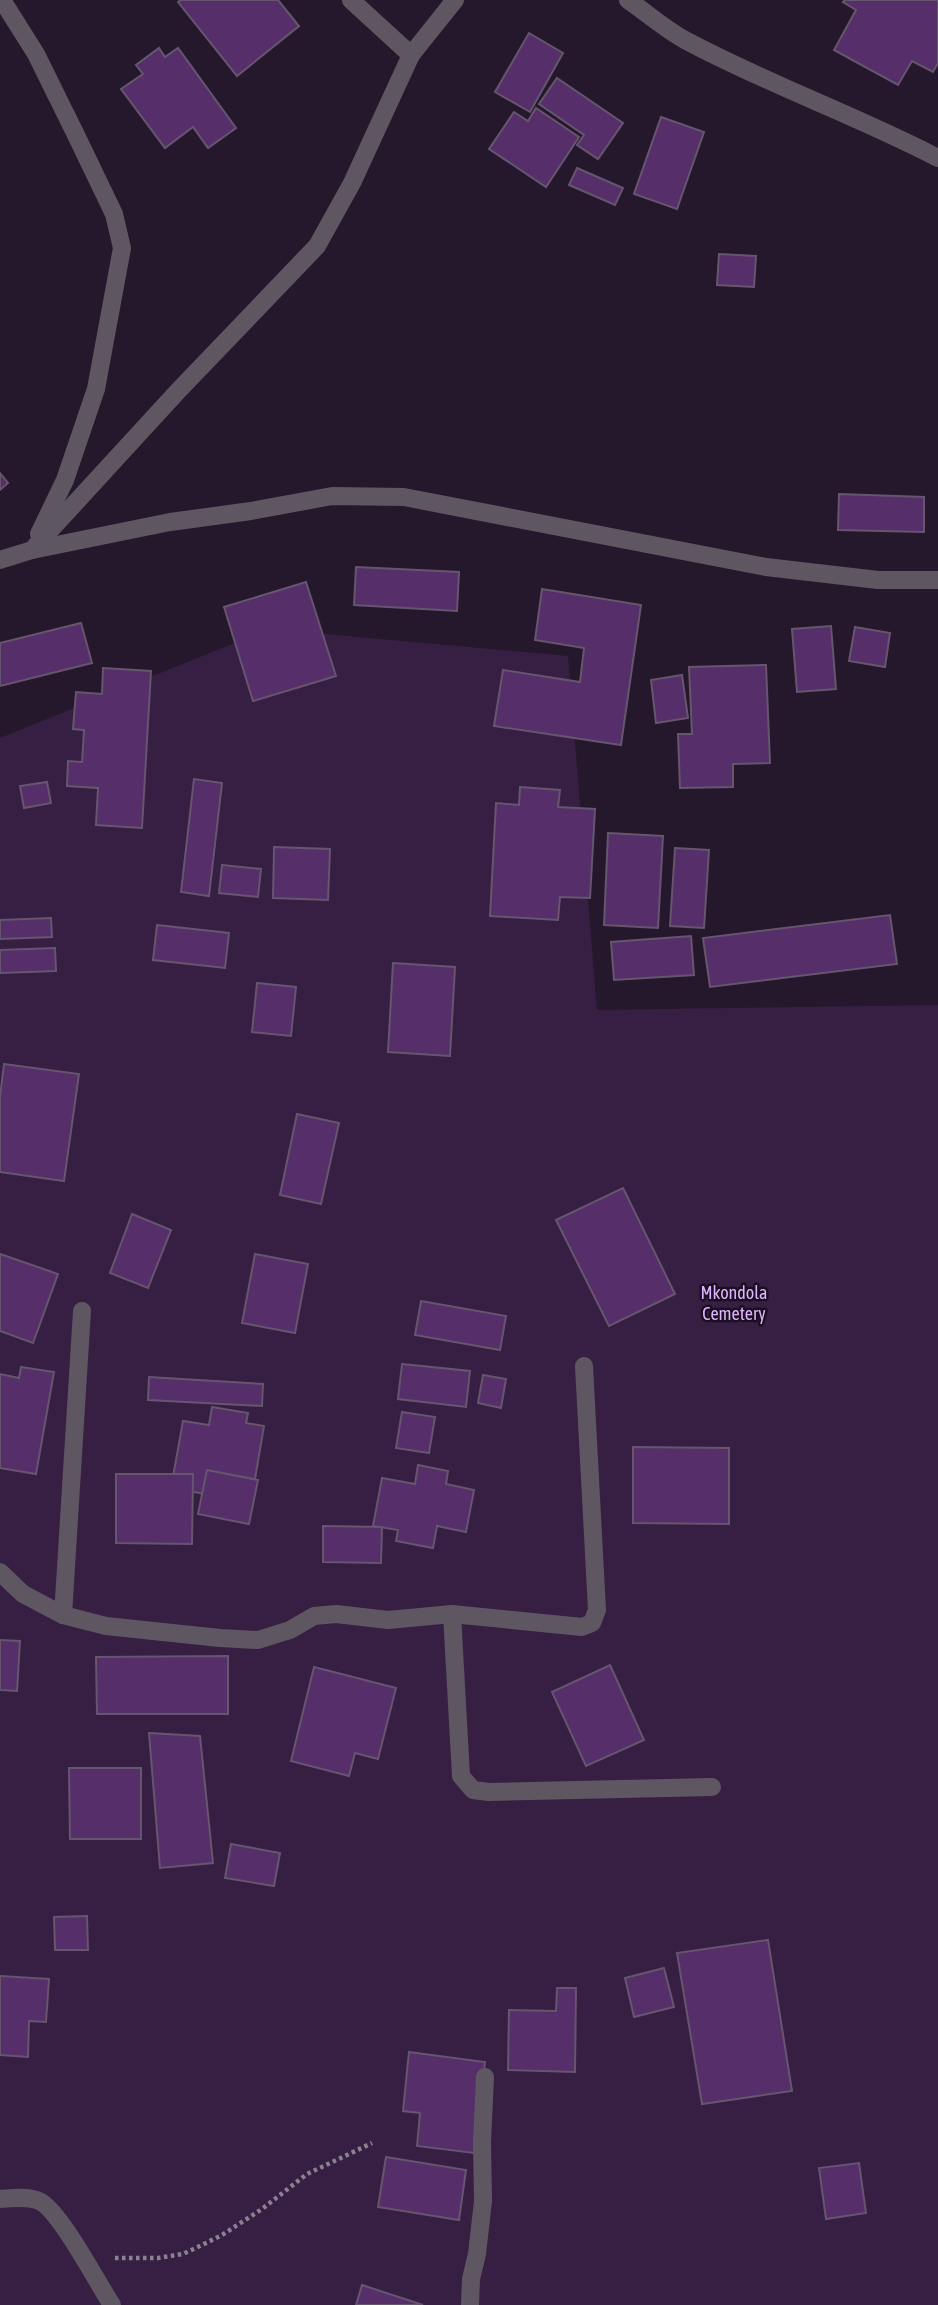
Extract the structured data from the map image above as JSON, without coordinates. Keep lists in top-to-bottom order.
{
  "parks": ["Mkondola Cemetery"]
}
